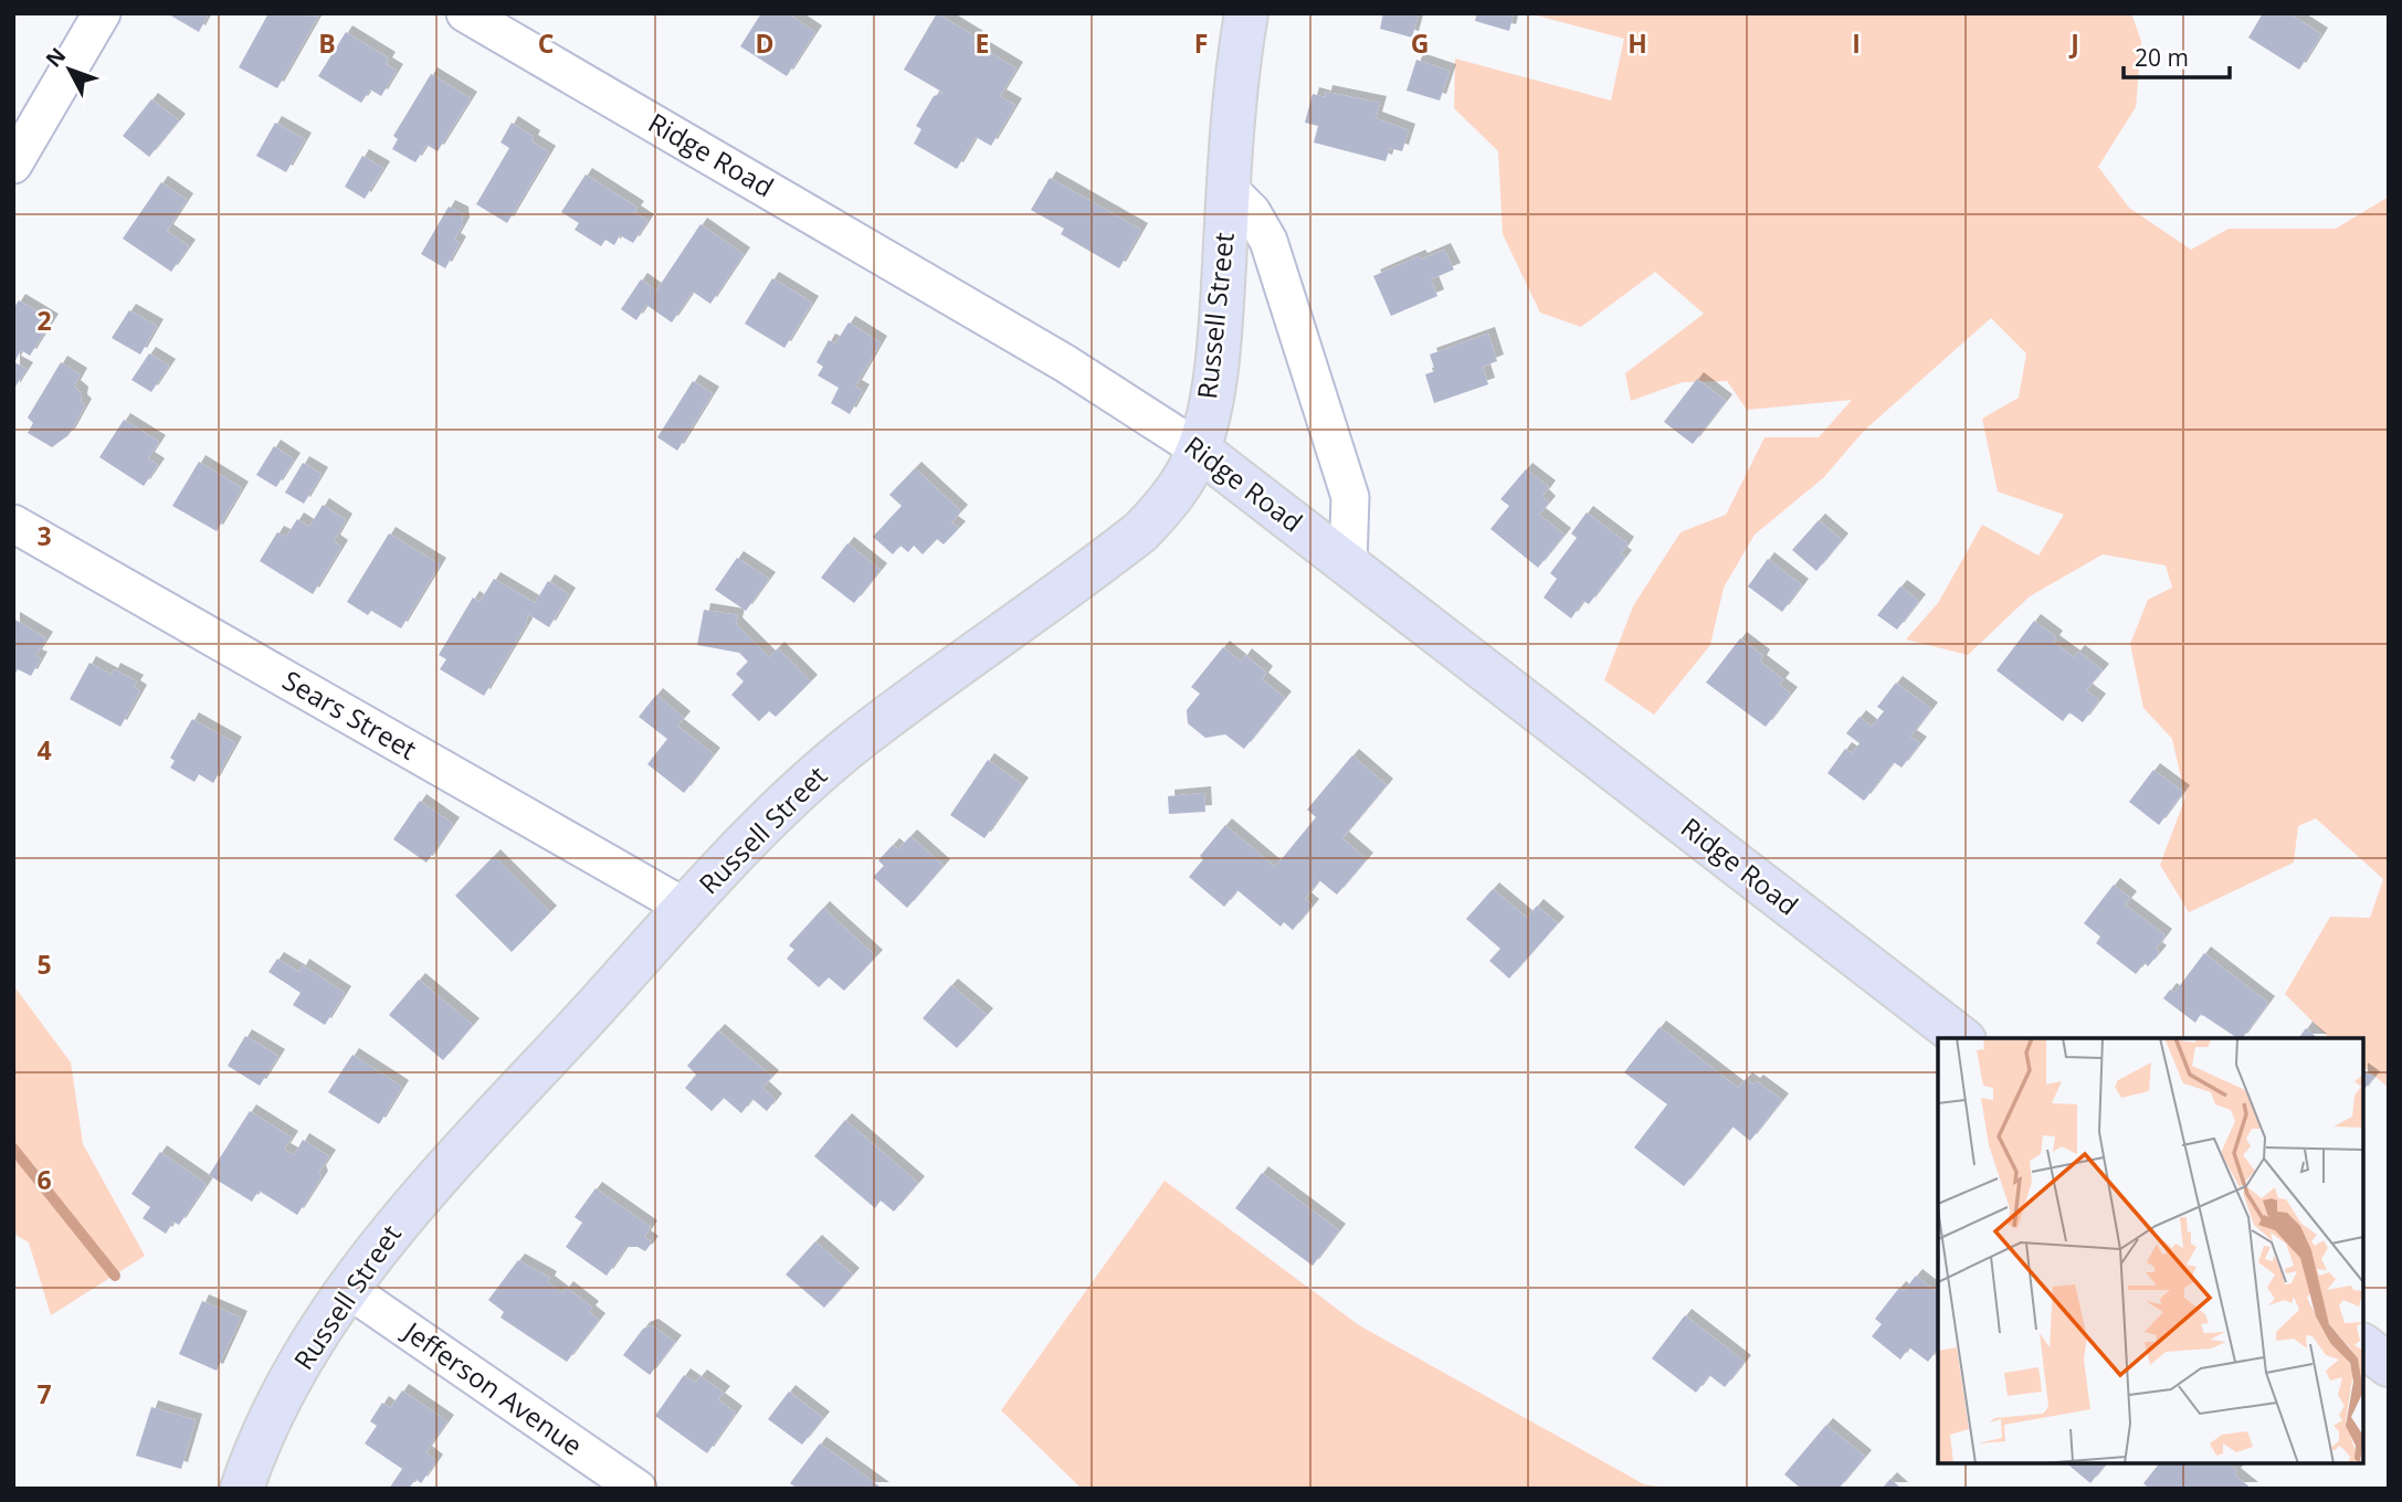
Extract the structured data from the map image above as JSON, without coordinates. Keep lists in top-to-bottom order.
{
  "streets": {
    "main road": ["Ridge Road", "Russell Street"],
    "street": ["Sears Street", "Jefferson Avenue"]
  },
  "crossings": [
    ["Ridge Road", "Russell Street"],
    ["Russell Street", "Sears Street"],
    ["Russell Street", "Jefferson Avenue"]
  ],
  "scale_bar": "20 m",
  "north": "top left",
  "grid": {
    "columns": [
      "B",
      "C",
      "D",
      "E",
      "F",
      "G",
      "H",
      "I",
      "J"
    ],
    "rows": [
      "2",
      "3",
      "4",
      "5",
      "6",
      "7"
    ]
  }
}
